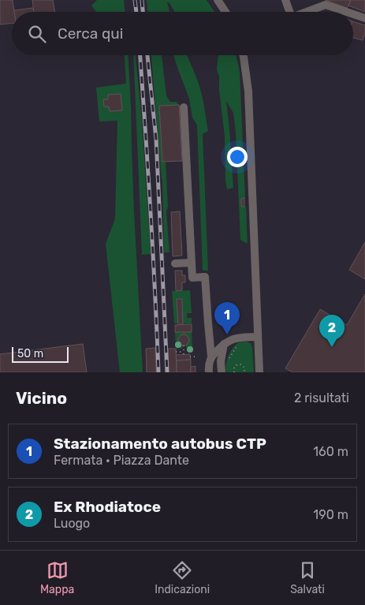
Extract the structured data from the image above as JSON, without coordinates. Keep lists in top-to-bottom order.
{
  "scale_bar": "50 m",
  "page": {
    "search": "Cerca qui",
    "pins": ["1", "2"],
    "scale": "50 m",
    "heading": ["Vicino", "2 risultati"],
    "list": [
      {
        "mark": "1",
        "name": "Stazionamento autobus CTP",
        "note": "Fermata · Piazza Dante",
        "value": "160 m"
      },
      {
        "mark": "2",
        "name": "Ex Rhodiatoce",
        "note": "Luogo",
        "value": "190 m"
      }
    ],
    "nav": ["Mappa", "Indicazioni", "Salvati"]
  }
}
